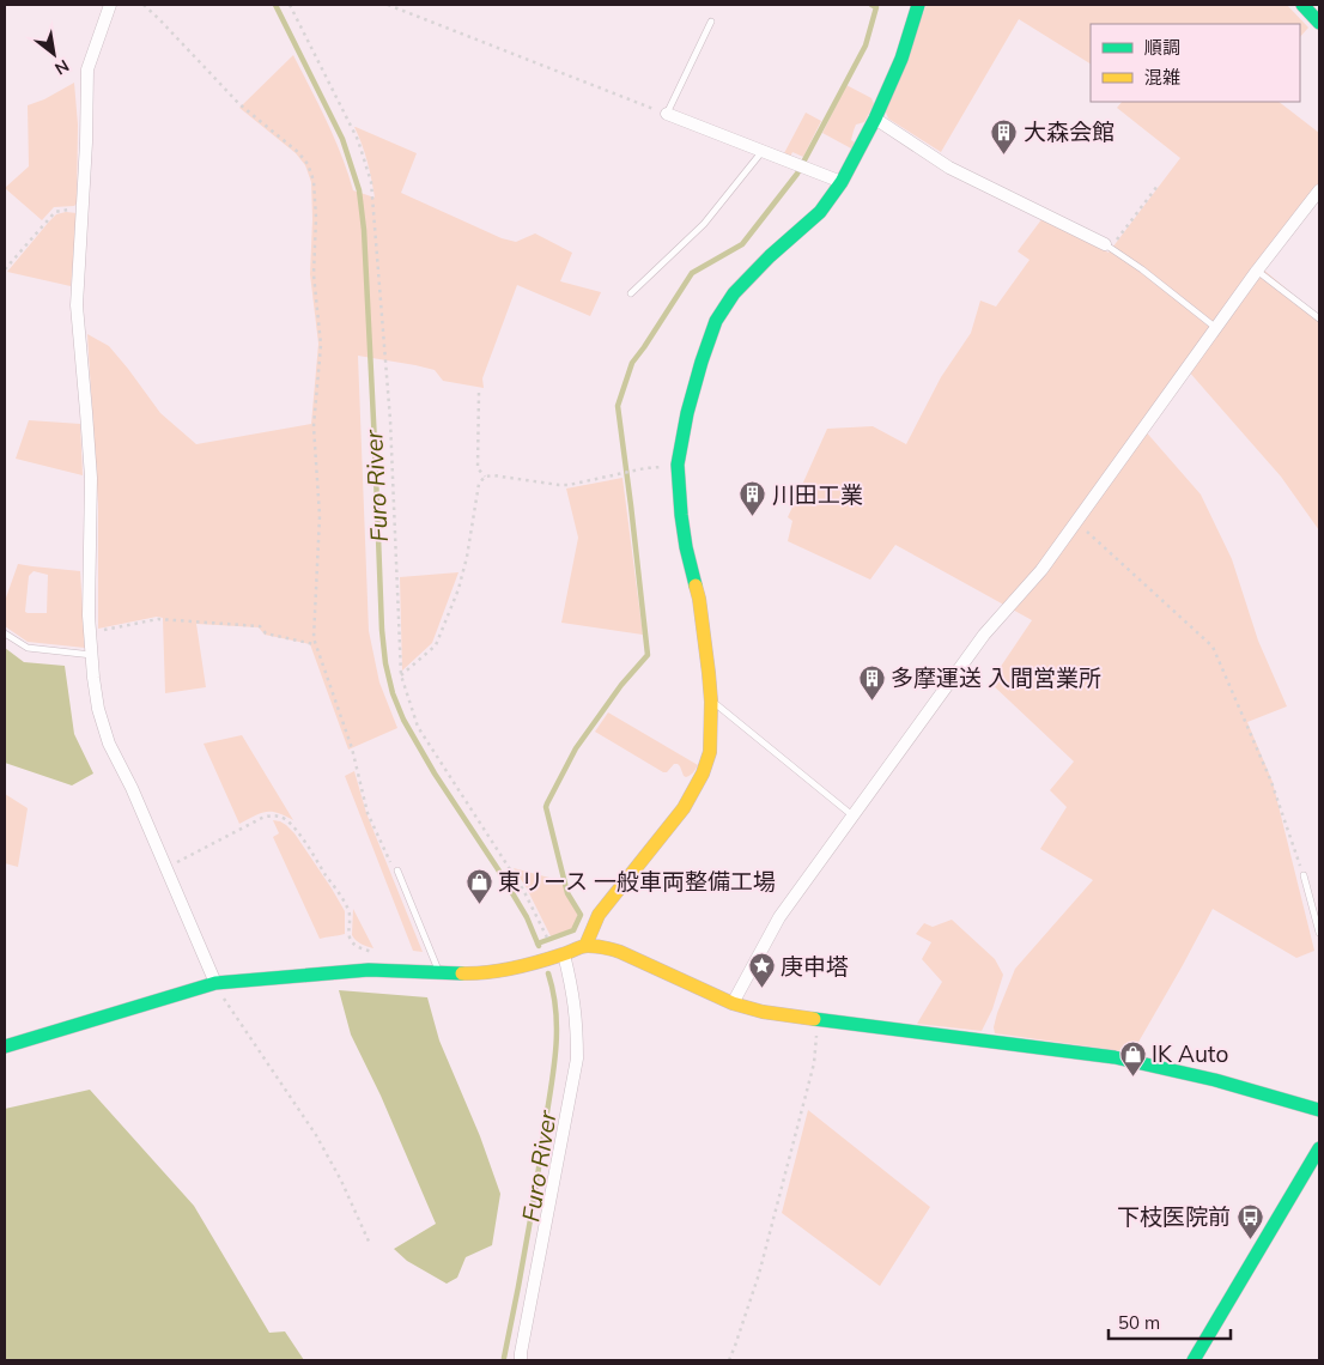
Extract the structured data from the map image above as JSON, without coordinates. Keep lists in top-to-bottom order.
{
  "water": ["Furo River"],
  "places": {
    "building": ["大森会館", "川田工業", "多摩運送 入間営業所"],
    "shop": ["東リース 一般車両整備工場", "IK Auto"],
    "place": ["庚申塔"],
    "bus stop": ["下枝医院前"]
  },
  "legend": ["順調", "混雑"],
  "scale_bar": "50 m",
  "north": "bottom right"
}
